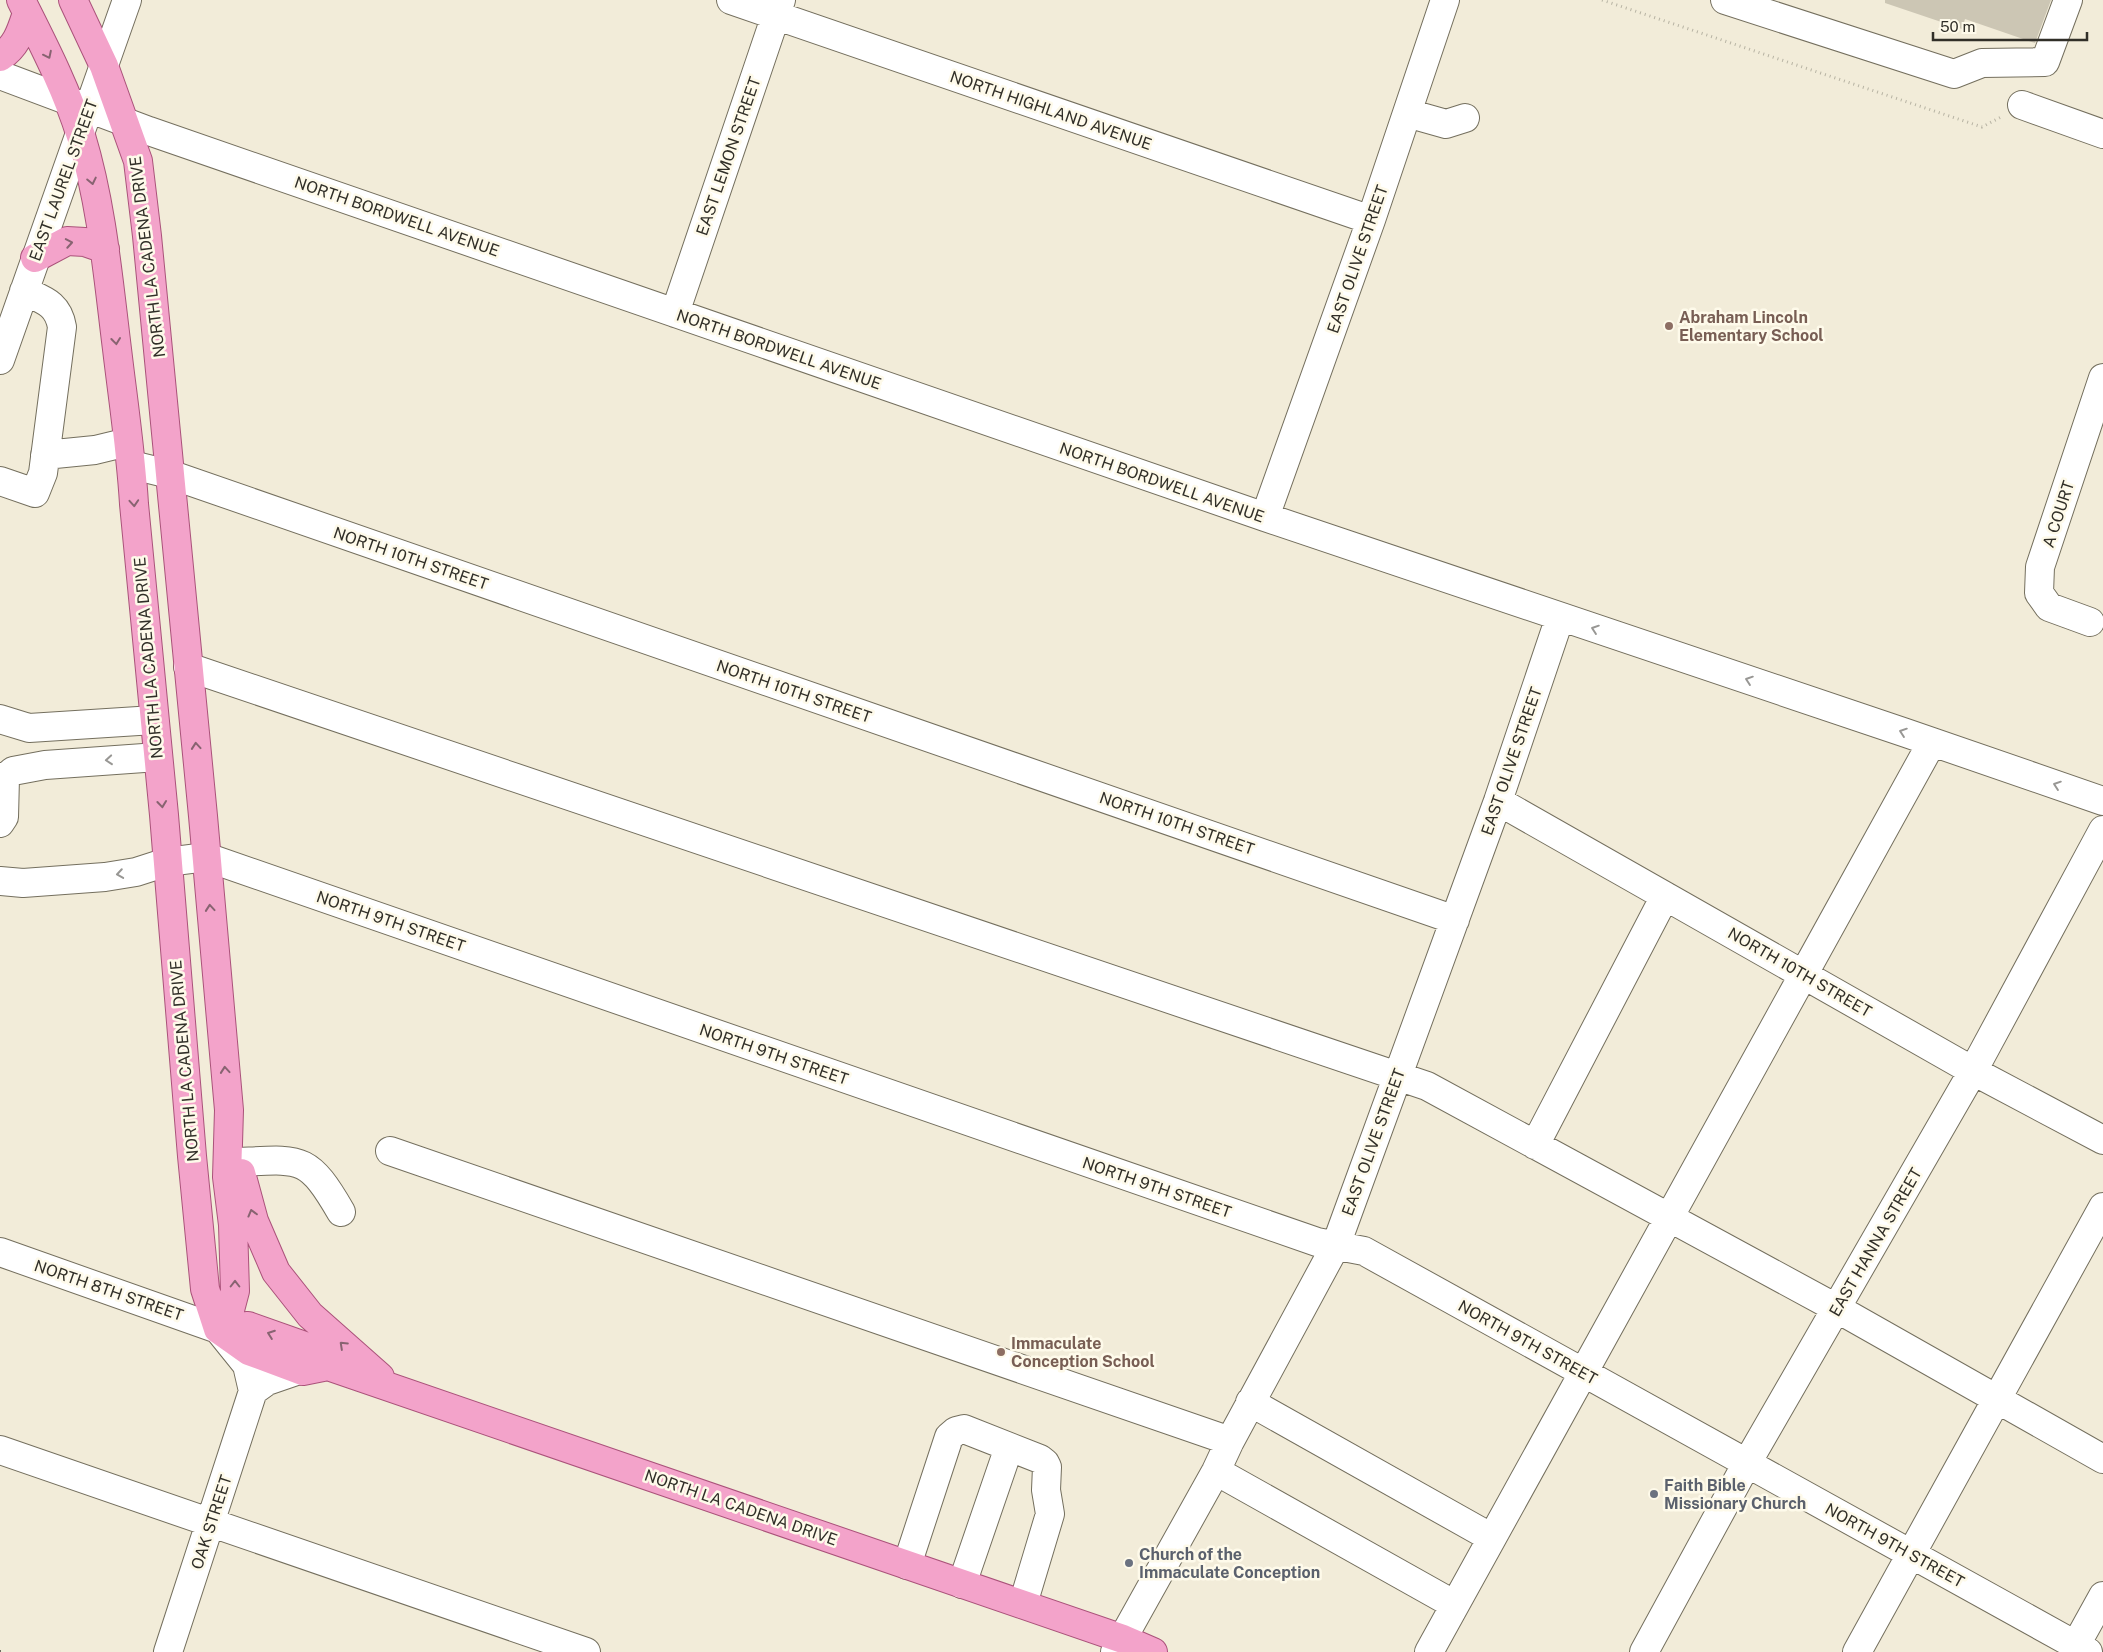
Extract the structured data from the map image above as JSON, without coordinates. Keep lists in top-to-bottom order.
{
  "streets": {
    "main road": ["NORTH LA CADENA DRIVE"],
    "street": [
      "NORTH HIGHLAND AVENUE",
      "EAST LEMON STREET",
      "EAST LAUREL STREET",
      "NORTH BORDWELL AVENUE",
      "EAST OLIVE STREET",
      "A COURT",
      "NORTH 10TH STREET",
      "NORTH 9TH STREET",
      "EAST HANNA STREET",
      "NORTH 8TH STREET",
      "OAK STREET"
    ]
  },
  "crossings": [
    ["NORTH HIGHLAND AVENUE", "EAST LEMON STREET"],
    ["NORTH HIGHLAND AVENUE", "EAST OLIVE STREET"],
    ["EAST LEMON STREET", "NORTH BORDWELL AVENUE"],
    ["EAST LAUREL STREET", "NORTH BORDWELL AVENUE"],
    ["EAST LAUREL STREET", "NORTH LA CADENA DRIVE"],
    ["NORTH BORDWELL AVENUE", "NORTH LA CADENA DRIVE"],
    ["NORTH BORDWELL AVENUE", "EAST OLIVE STREET"],
    ["NORTH LA CADENA DRIVE", "EAST OLIVE STREET"],
    ["NORTH LA CADENA DRIVE", "NORTH 10TH STREET"],
    ["NORTH LA CADENA DRIVE", "NORTH 9TH STREET"],
    ["NORTH LA CADENA DRIVE", "NORTH 8TH STREET"],
    ["EAST OLIVE STREET", "NORTH 10TH STREET"],
    ["EAST OLIVE STREET", "NORTH 9TH STREET"],
    ["NORTH 10TH STREET", "EAST HANNA STREET"],
    ["NORTH 9TH STREET", "EAST HANNA STREET"]
  ],
  "places": [
    "Abraham Lincoln Elementary School",
    "Immaculate Conception School",
    "Faith Bible Missionary Church",
    "Church of the Immaculate Conception"
  ],
  "scale_bar": "50 m"
}
